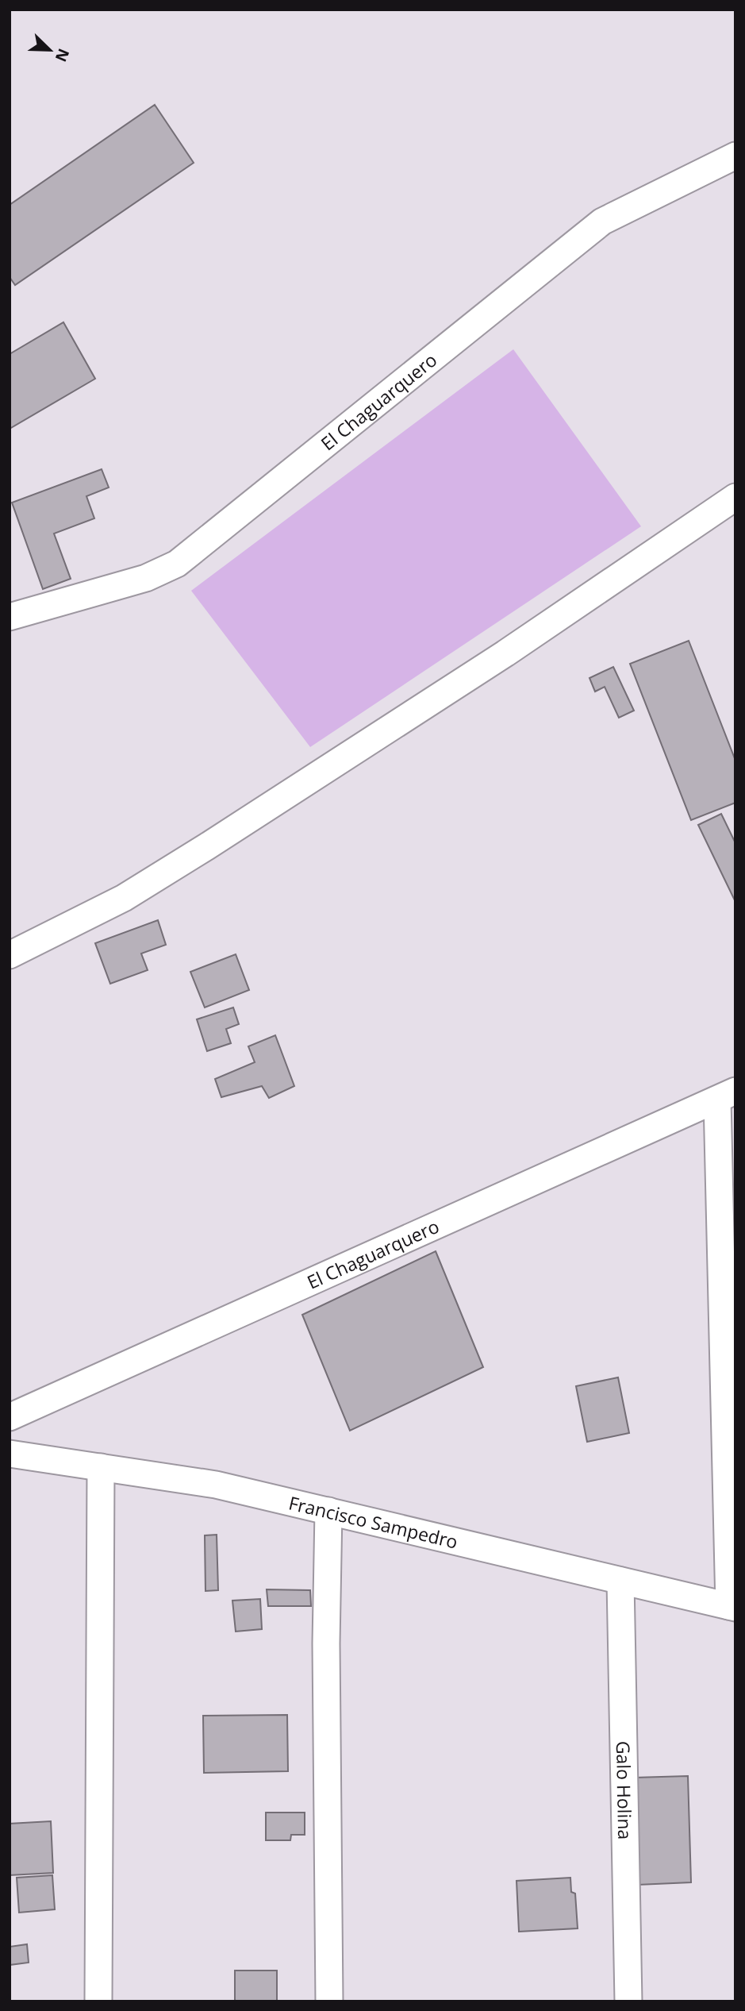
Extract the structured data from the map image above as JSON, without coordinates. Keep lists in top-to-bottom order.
{
  "streets": {
    "street": ["El Chaguarquero", "Francisco Sampedro", "Galo Holina"]
  },
  "crossings": [
    ["Francisco Sampedro", "Galo Holina"]
  ],
  "north": "bottom right"
}
